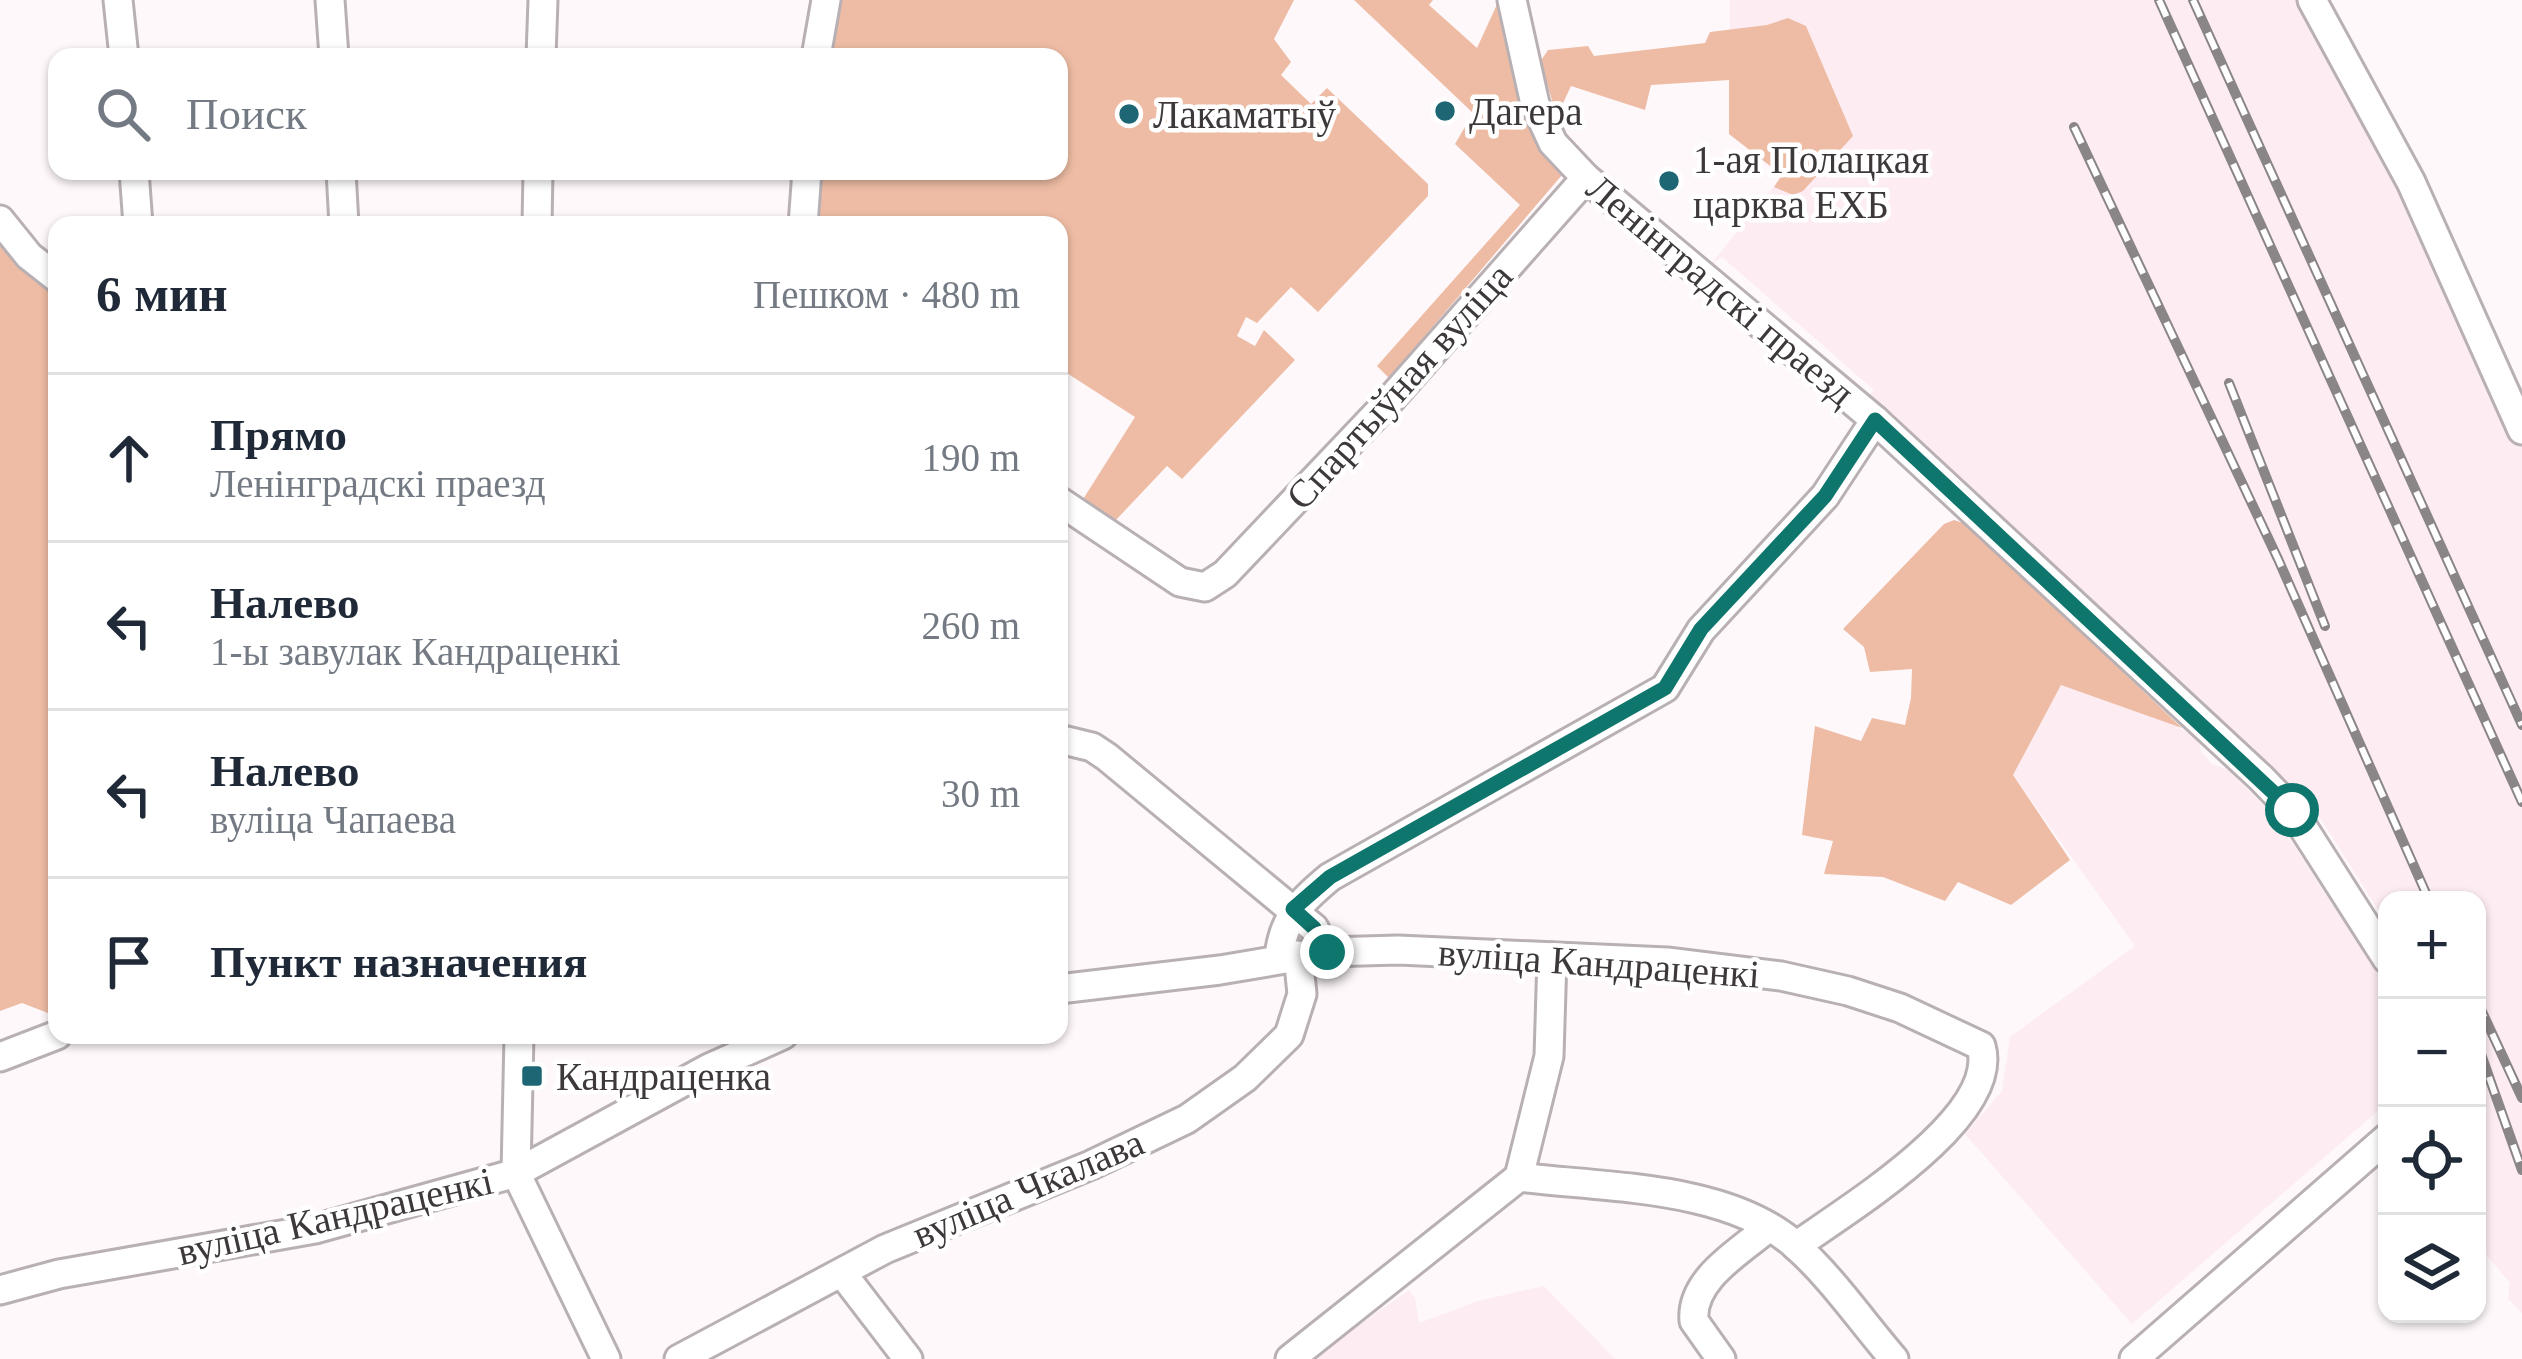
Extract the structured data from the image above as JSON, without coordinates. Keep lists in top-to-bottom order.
{
  "streets": {
    "street": [
      "Ленінградскі праезд",
      "Спартыўная вуліца",
      "вуліца Кандраценкі",
      "вуліца Чкалава"
    ]
  },
  "crossings": [
    ["Ленінградскі праезд", "Спартыўная вуліца"],
    ["вуліца Кандраценкі", "вуліца Чкалава"]
  ],
  "places": {
    "other": ["Дагера", "Лакаматыў", "1-ая Полацкая царква ЕХБ"],
    "transit": ["Кандраценка"]
  },
  "page": {
    "search": "Поиск",
    "heading": ["6 мин", "Пешком · 480 m"],
    "list": [
      ["Прямо", "Ленінградскі праезд", "190 m"],
      ["Налево", "1-ы завулак Кандраценкі", "260 m"],
      ["Налево", "вуліца Чапаева", "30 m"],
      "Пункт назначения"
    ],
    "map_buttons": ["+", "−"]
  }
}
